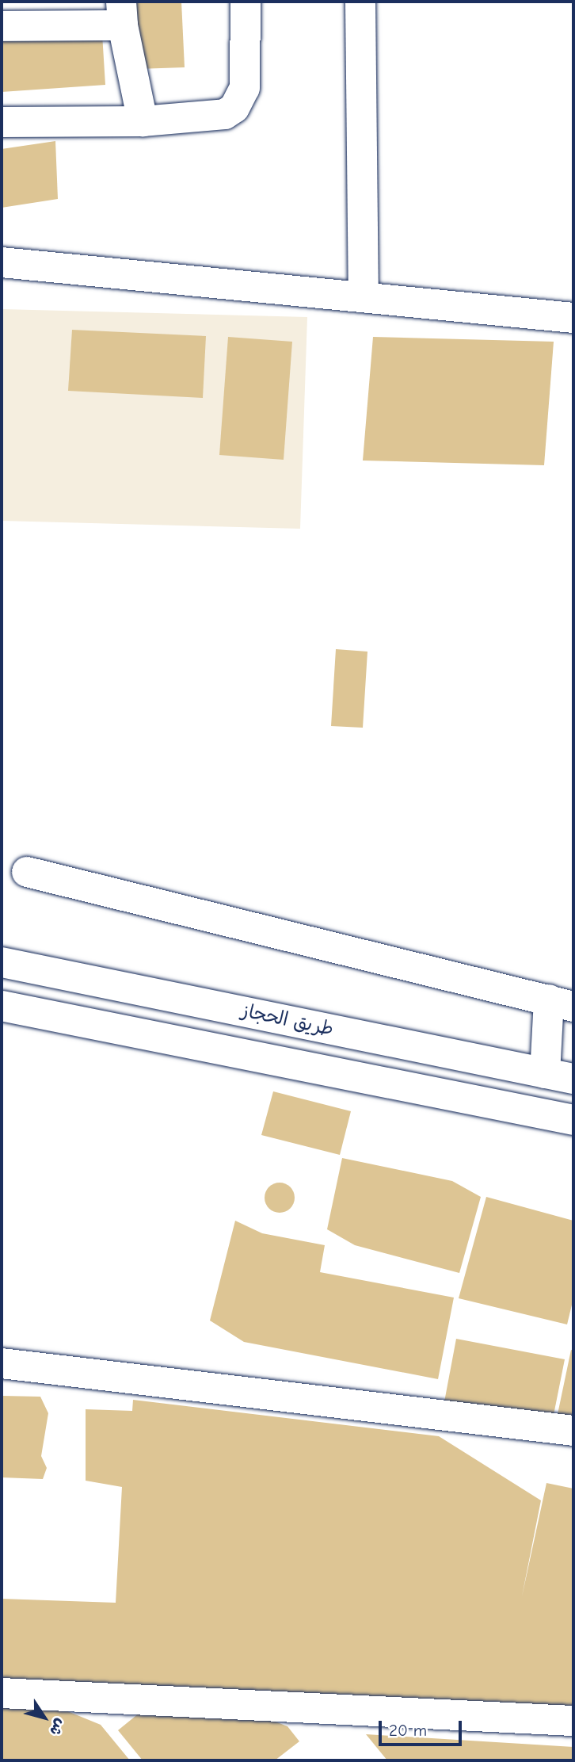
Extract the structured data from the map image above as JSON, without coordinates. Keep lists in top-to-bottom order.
{
  "streets": {
    "street": ["طريق الحجاز"]
  },
  "scale_bar": "20 m",
  "north": "bottom right"
}
